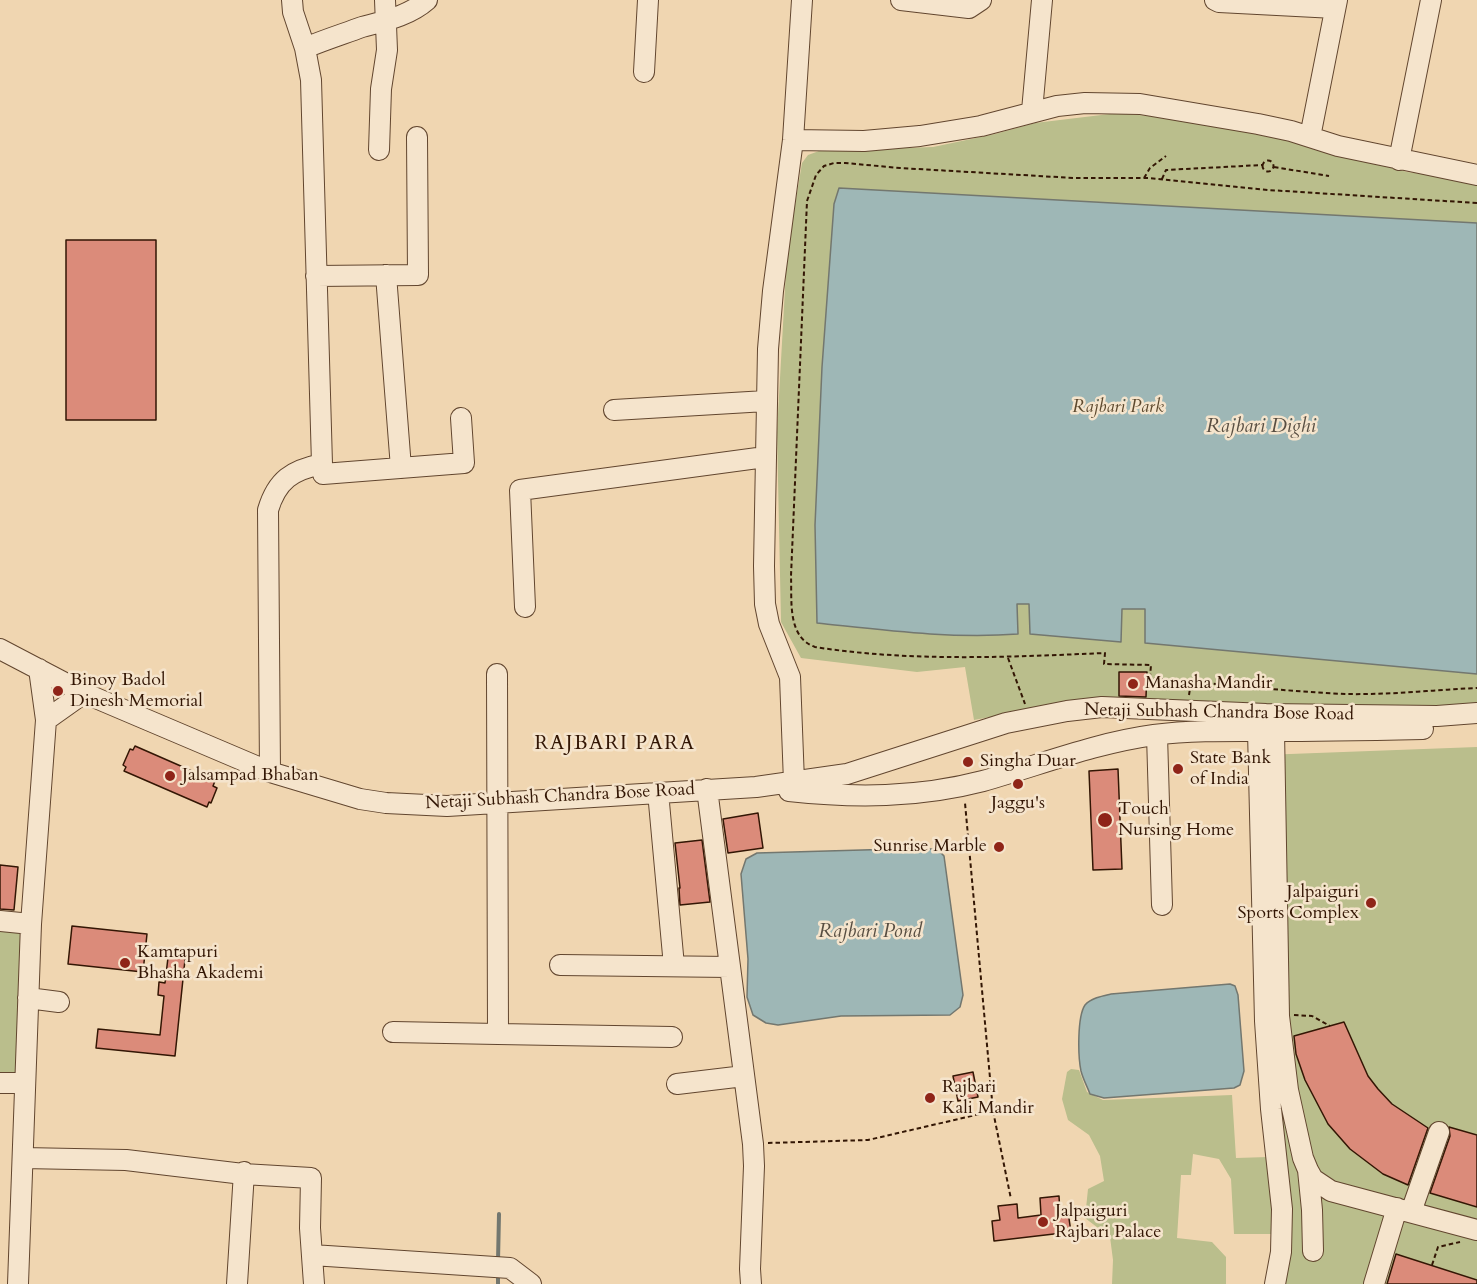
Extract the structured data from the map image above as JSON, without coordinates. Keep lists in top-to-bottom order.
{
  "streets": {
    "street": ["Netaji Subhash Chandra Bose Road"]
  },
  "districts": ["RAJBARI PARA"],
  "water": ["Rajbari Dighi", "Rajbari Pond"],
  "parks": ["Rajbari Park"],
  "places": [
    "Manasha Mandir",
    "Binoy Badol Dinesh Memorial",
    "Singha Duar",
    "State Bank of India",
    "Jalsampad Bhaban",
    "Jaggu's",
    "Touch Nursing Home",
    "Sunrise Marble",
    "Jalpaiguri Sports Complex",
    "Kamtapuri Bhasha Akademi",
    "Rajbari Kali Mandir",
    "Jalpaiguri Rajbari Palace"
  ]
}
